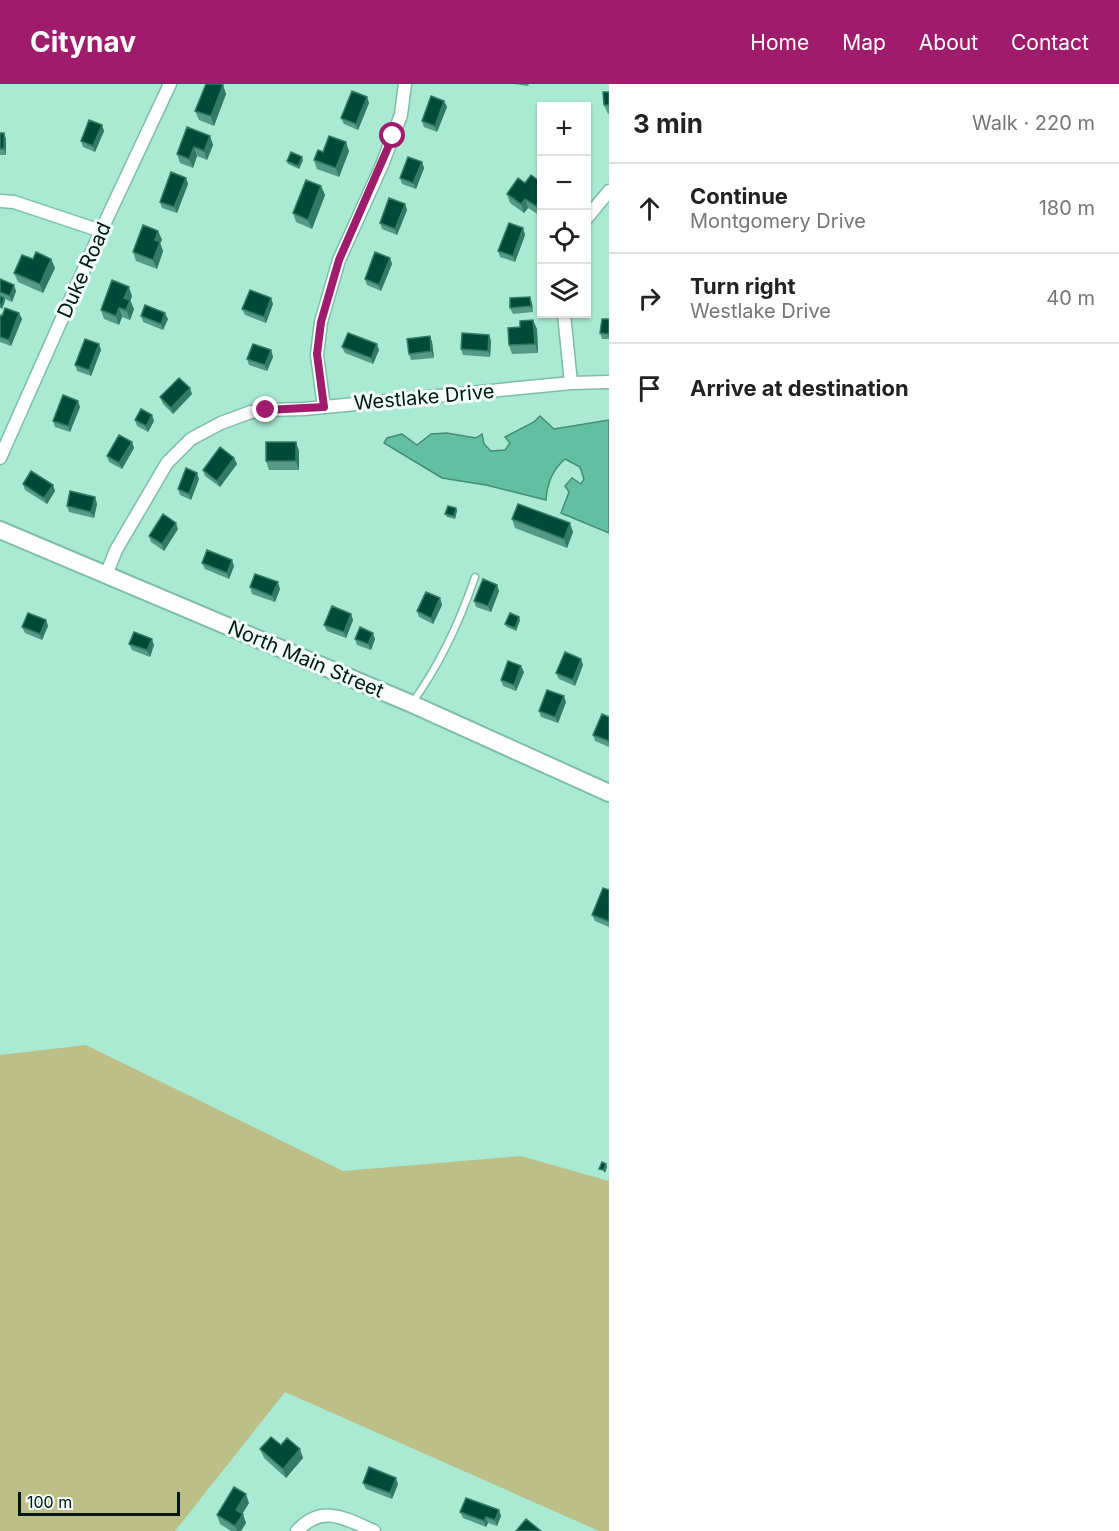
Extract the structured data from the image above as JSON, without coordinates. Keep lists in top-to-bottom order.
{
  "streets": {
    "street": ["Duke Road", "Westlake Drive", "North Main Street"]
  },
  "crossings": [
    ["Westlake Drive", "North Main Street"]
  ],
  "scale_bar": "100 m",
  "page": {
    "header": "Citynav",
    "nav": [
      "Home",
      "Map",
      "About",
      "Contact"
    ],
    "heading": ["3 min", "Walk · 220 m"],
    "map_buttons": ["+", "−"],
    "list": [
      ["Continue", "Montgomery Drive", "180 m"],
      ["Turn right", "Westlake Drive", "40 m"],
      "Arrive at destination"
    ],
    "scale": "100 m"
  }
}
